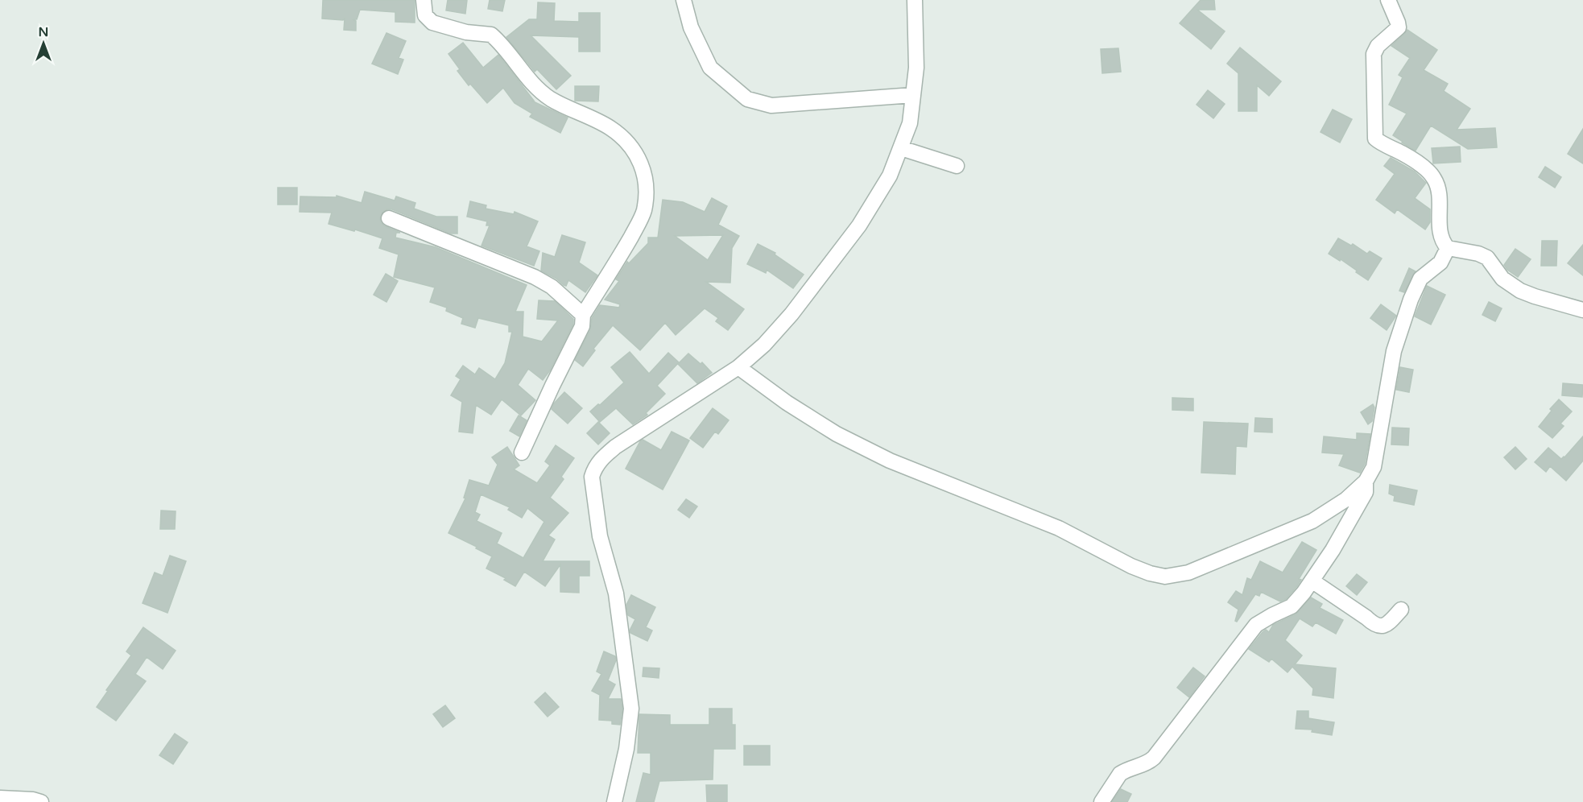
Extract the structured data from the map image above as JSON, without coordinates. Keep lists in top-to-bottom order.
{
  "north": "top"
}
